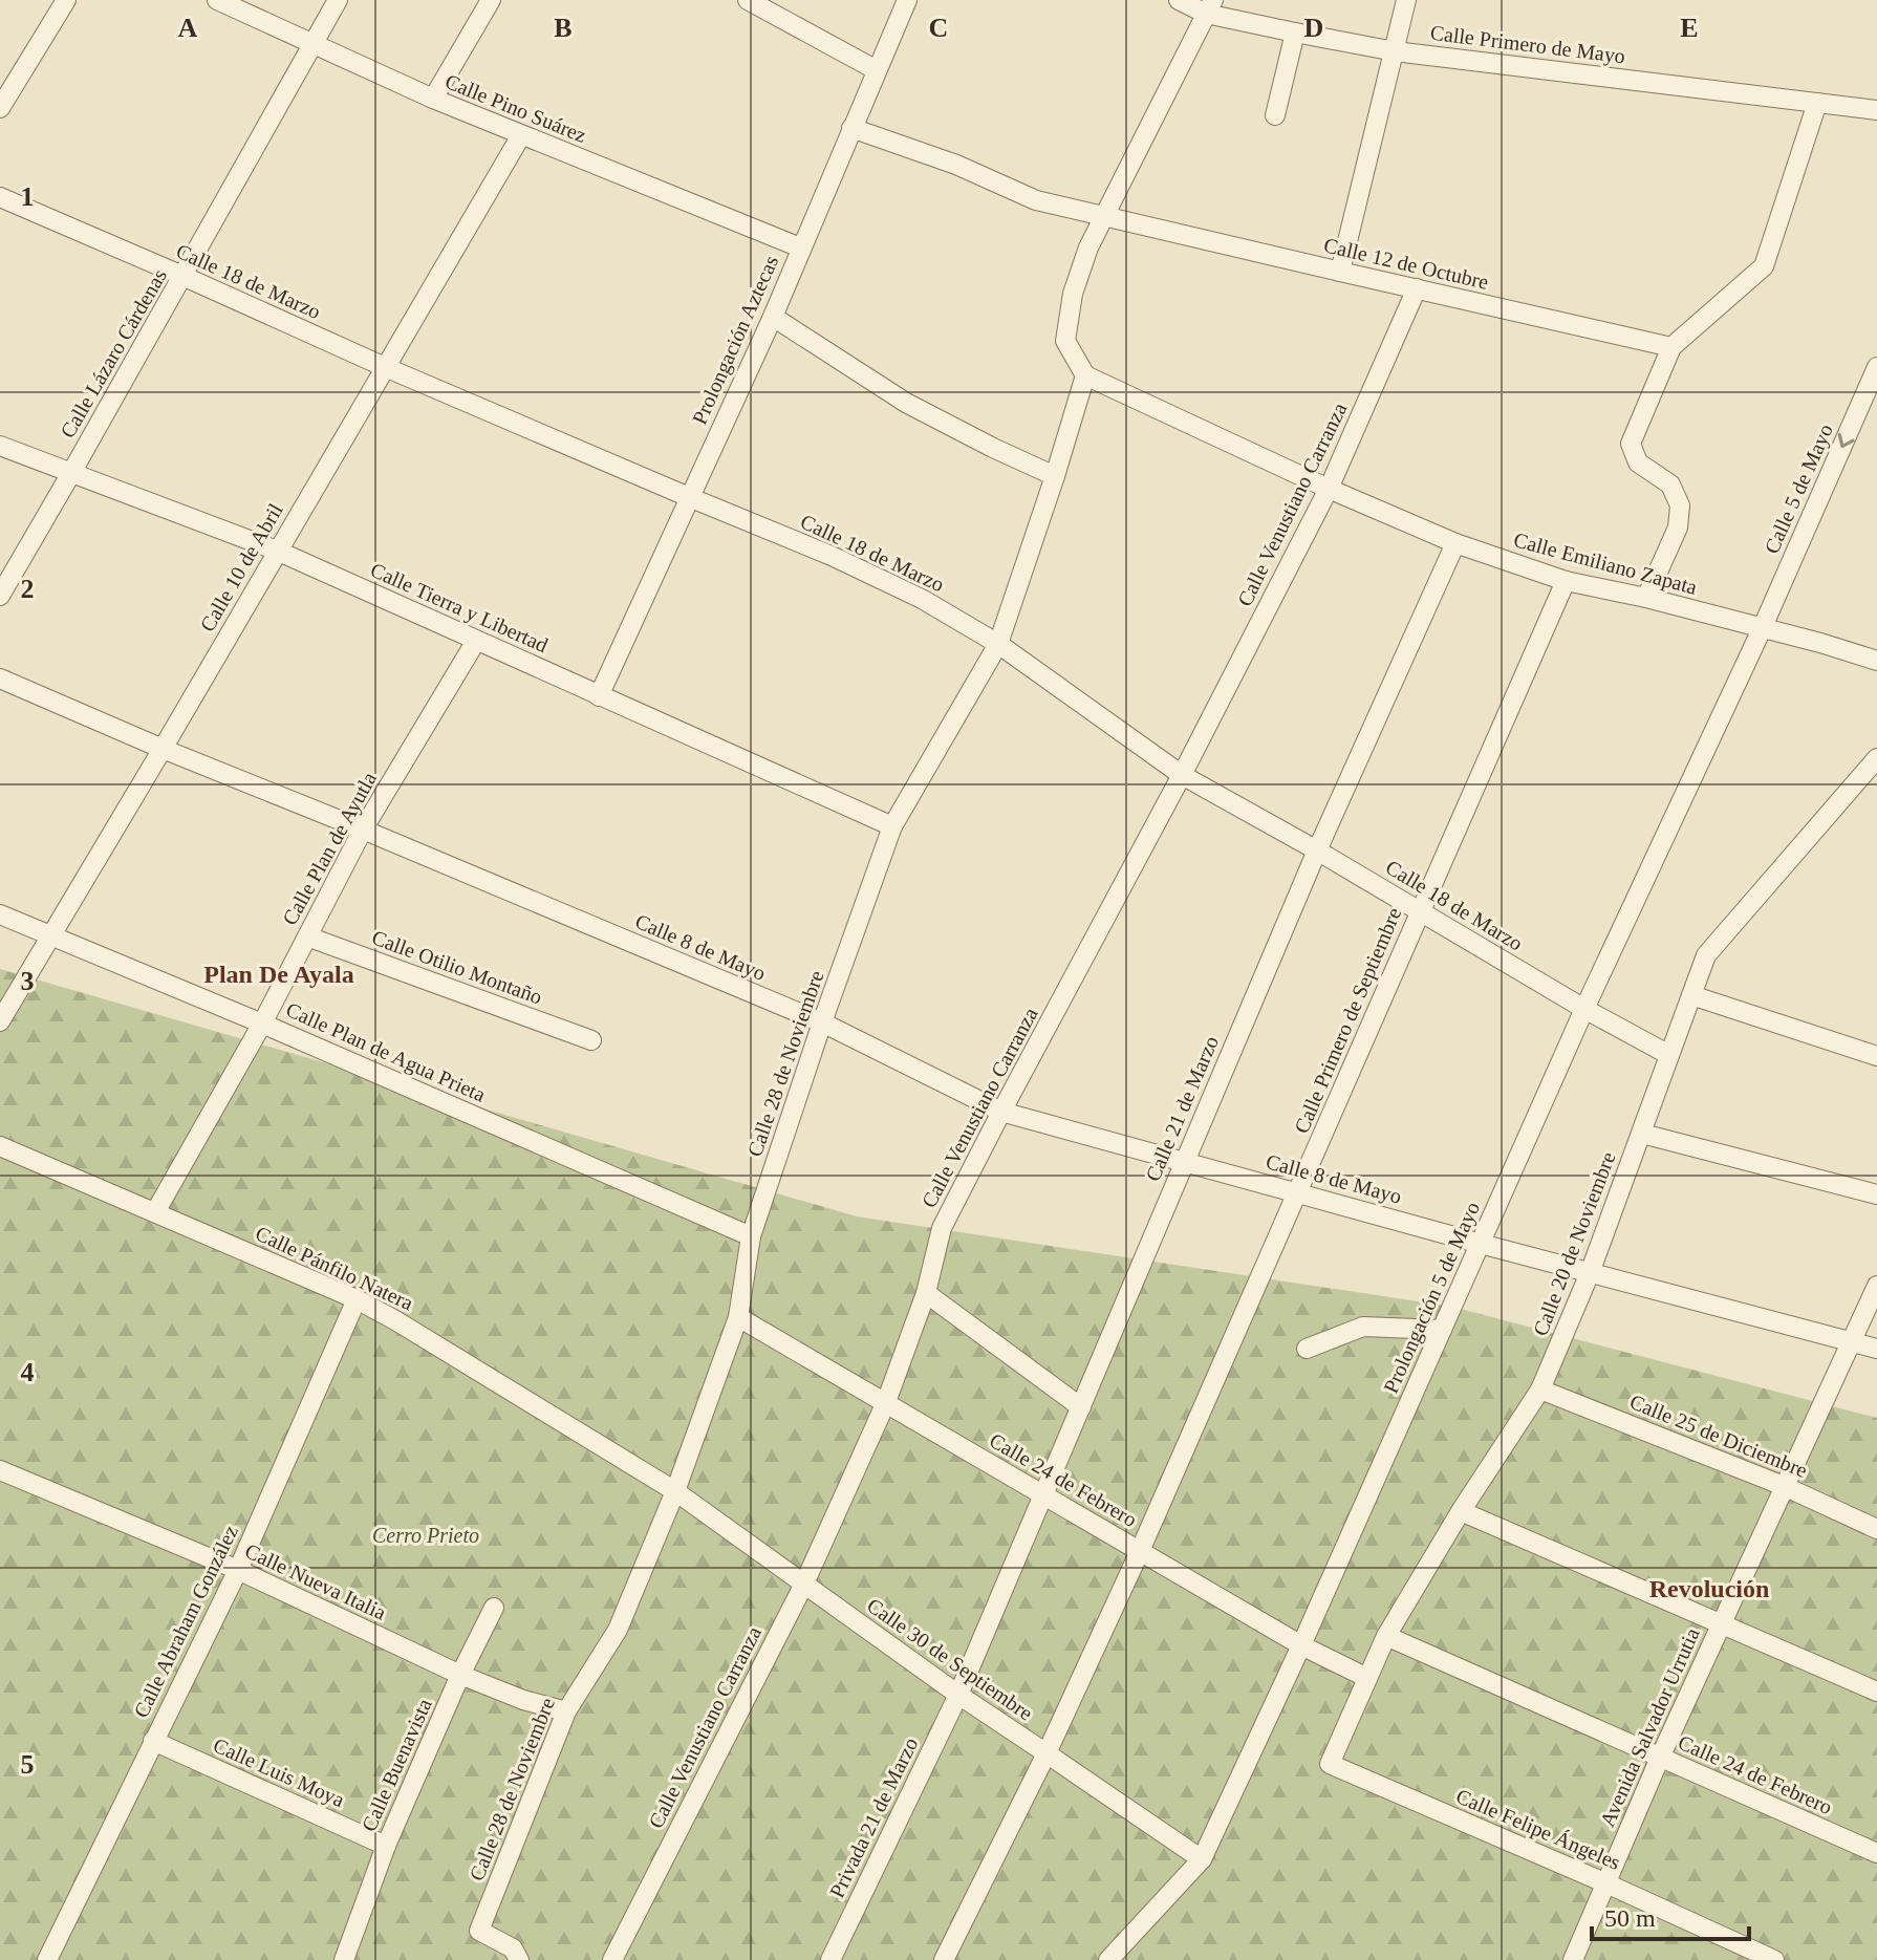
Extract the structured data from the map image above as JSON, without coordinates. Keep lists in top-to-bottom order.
{
  "streets": {
    "street": [
      "Calle Primero de Mayo",
      "Calle Pino Suárez",
      "Calle 12 de Octubre",
      "Calle 18 de Marzo",
      "Prolongación Aztecas",
      "Calle Lázaro Cárdenas",
      "Calle 5 de Mayo",
      "Calle Venustiano Carranza",
      "Calle Emiliano Zapata",
      "Calle 10 de Abril",
      "Calle Tierra y Libertad",
      "Calle Plan de Ayutla",
      "Calle 8 de Mayo",
      "Calle Otilio Montaño",
      "Calle Primero de Septiembre",
      "Calle Plan de Agua Prieta",
      "Calle 28 de Noviembre",
      "Calle 21 de Marzo",
      "Calle 20 de Noviembre",
      "Calle Pánfilo Natera",
      "Prolongación 5 de Mayo",
      "Calle 25 de Diciembre",
      "Calle 24 de Febrero",
      "Calle Nueva Italia",
      "Calle Abraham González",
      "Calle 30 de Septiembre",
      "Avenida Salvador Urrutia",
      "Calle Buenavista",
      "Calle Luis Moya",
      "Privada 21 de Marzo",
      "Calle Felipe Ángeles"
    ]
  },
  "crossings": [
    ["Calle Pino Suárez", "Prolongación Aztecas"],
    ["Calle Pino Suárez", "Calle Lázaro Cárdenas"],
    ["Calle Pino Suárez", "Calle 10 de Abril"],
    ["Calle 12 de Octubre", "Prolongación Aztecas"],
    ["Calle 12 de Octubre", "Calle Venustiano Carranza"],
    ["Calle 18 de Marzo", "Prolongación Aztecas"],
    ["Calle 18 de Marzo", "Calle Lázaro Cárdenas"],
    ["Calle 18 de Marzo", "Calle Venustiano Carranza"],
    ["Calle 18 de Marzo", "Calle 10 de Abril"],
    ["Calle 18 de Marzo", "Calle Primero de Septiembre"],
    ["Calle 18 de Marzo", "Calle 28 de Noviembre"],
    ["Calle 18 de Marzo", "Calle 21 de Marzo"],
    ["Calle 18 de Marzo", "Calle 20 de Noviembre"],
    ["Calle 18 de Marzo", "Prolongación 5 de Mayo"],
    ["Prolongación Aztecas", "Calle Tierra y Libertad"],
    ["Calle Lázaro Cárdenas", "Calle Tierra y Libertad"],
    ["Calle 5 de Mayo", "Calle Emiliano Zapata"],
    ["Calle 5 de Mayo", "Prolongación 5 de Mayo"],
    ["Calle Venustiano Carranza", "Calle Emiliano Zapata"],
    ["Calle Venustiano Carranza", "Calle 8 de Mayo"],
    ["Calle Venustiano Carranza", "Calle 24 de Febrero"],
    ["Calle Venustiano Carranza", "Calle 30 de Septiembre"],
    ["Calle Emiliano Zapata", "Calle Primero de Septiembre"],
    ["Calle Emiliano Zapata", "Calle 28 de Noviembre"],
    ["Calle Emiliano Zapata", "Calle 21 de Marzo"],
    ["Calle Emiliano Zapata", "Prolongación 5 de Mayo"],
    ["Calle 10 de Abril", "Calle Tierra y Libertad"],
    ["Calle 10 de Abril", "Calle 8 de Mayo"],
    ["Calle 10 de Abril", "Calle Plan de Agua Prieta"],
    ["Calle Tierra y Libertad", "Calle Plan de Ayutla"],
    ["Calle Tierra y Libertad", "Calle 28 de Noviembre"],
    ["Calle Plan de Ayutla", "Calle 8 de Mayo"],
    ["Calle Plan de Ayutla", "Calle Otilio Montaño"],
    ["Calle Plan de Ayutla", "Calle Plan de Agua Prieta"],
    ["Calle Plan de Ayutla", "Calle Pánfilo Natera"],
    ["Calle 8 de Mayo", "Calle Primero de Septiembre"],
    ["Calle 8 de Mayo", "Calle 28 de Noviembre"],
    ["Calle 8 de Mayo", "Calle 21 de Marzo"],
    ["Calle 8 de Mayo", "Calle 20 de Noviembre"],
    ["Calle 8 de Mayo", "Prolongación 5 de Mayo"],
    ["Calle 8 de Mayo", "Avenida Salvador Urrutia"],
    ["Calle Primero de Septiembre", "Calle 24 de Febrero"],
    ["Calle Primero de Septiembre", "Calle 30 de Septiembre"],
    ["Calle Plan de Agua Prieta", "Calle 28 de Noviembre"],
    ["Calle 28 de Noviembre", "Calle Pánfilo Natera"],
    ["Calle 28 de Noviembre", "Calle 24 de Febrero"],
    ["Calle 28 de Noviembre", "Calle Nueva Italia"],
    ["Calle 28 de Noviembre", "Calle 30 de Septiembre"],
    ["Calle 21 de Marzo", "Calle 24 de Febrero"],
    ["Calle 21 de Marzo", "Calle 30 de Septiembre"],
    ["Calle 21 de Marzo", "Privada 21 de Marzo"],
    ["Calle 20 de Noviembre", "Calle 25 de Diciembre"],
    ["Calle 20 de Noviembre", "Calle 24 de Febrero"],
    ["Calle 20 de Noviembre", "Calle Felipe Ángeles"],
    ["Calle Pánfilo Natera", "Calle Abraham González"],
    ["Calle Pánfilo Natera", "Calle 30 de Septiembre"],
    ["Prolongación 5 de Mayo", "Calle 24 de Febrero"],
    ["Prolongación 5 de Mayo", "Calle 30 de Septiembre"],
    ["Calle 25 de Diciembre", "Avenida Salvador Urrutia"],
    ["Calle 24 de Febrero", "Avenida Salvador Urrutia"],
    ["Calle Nueva Italia", "Calle Abraham González"],
    ["Calle Nueva Italia", "Calle Buenavista"],
    ["Calle Abraham González", "Calle Luis Moya"],
    ["Calle 30 de Septiembre", "Privada 21 de Marzo"],
    ["Avenida Salvador Urrutia", "Calle Felipe Ángeles"],
    ["Calle Buenavista", "Calle Luis Moya"]
  ],
  "one_way": ["Calle 5 de Mayo"],
  "districts": ["Plan De Ayala", "Revolución"],
  "parks": ["Cerro Prieto"],
  "scale_bar": "50 m",
  "grid": {
    "columns": [
      "A",
      "B",
      "C",
      "D",
      "E"
    ],
    "rows": [
      "1",
      "2",
      "3",
      "4",
      "5"
    ]
  }
}
